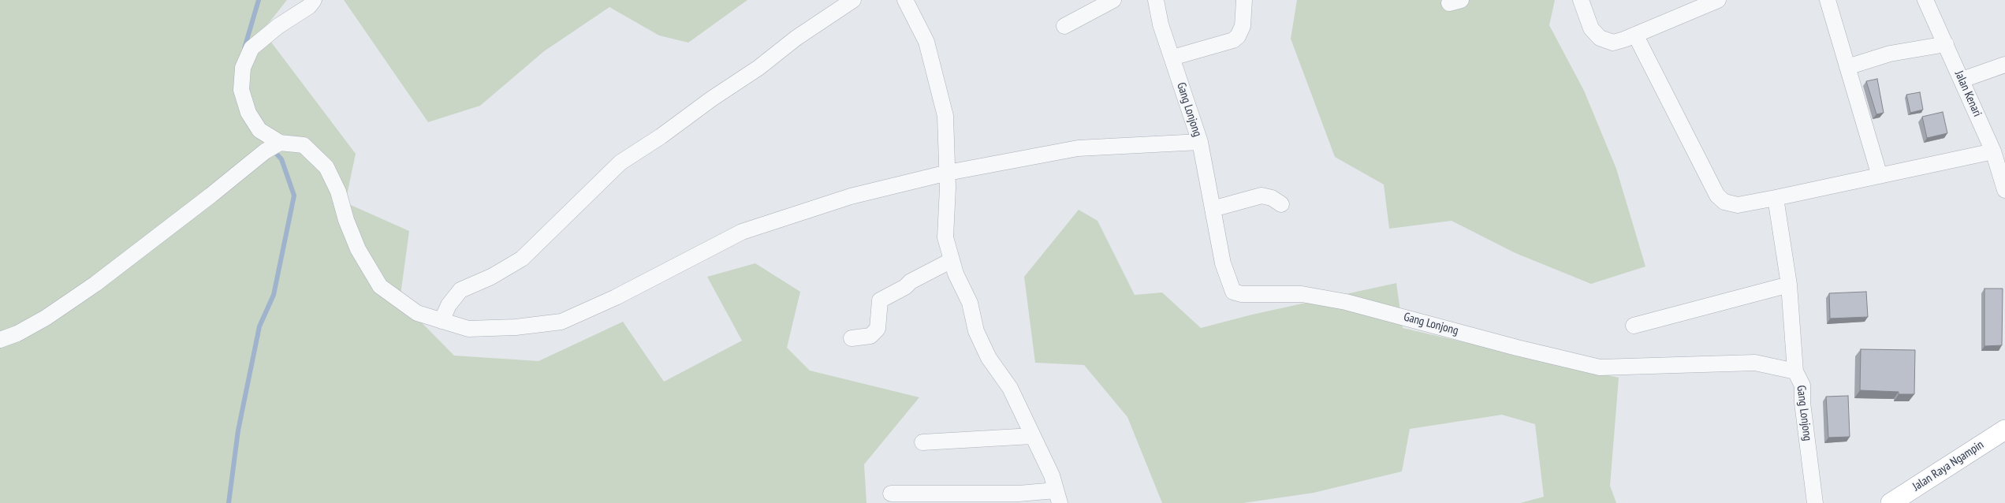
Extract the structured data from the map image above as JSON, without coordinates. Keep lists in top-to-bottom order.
{
  "streets": {
    "main road": ["Jalan Raya Ngampin"],
    "street": ["Jalan Kenari", "Gang Lonjong"]
  }
}
